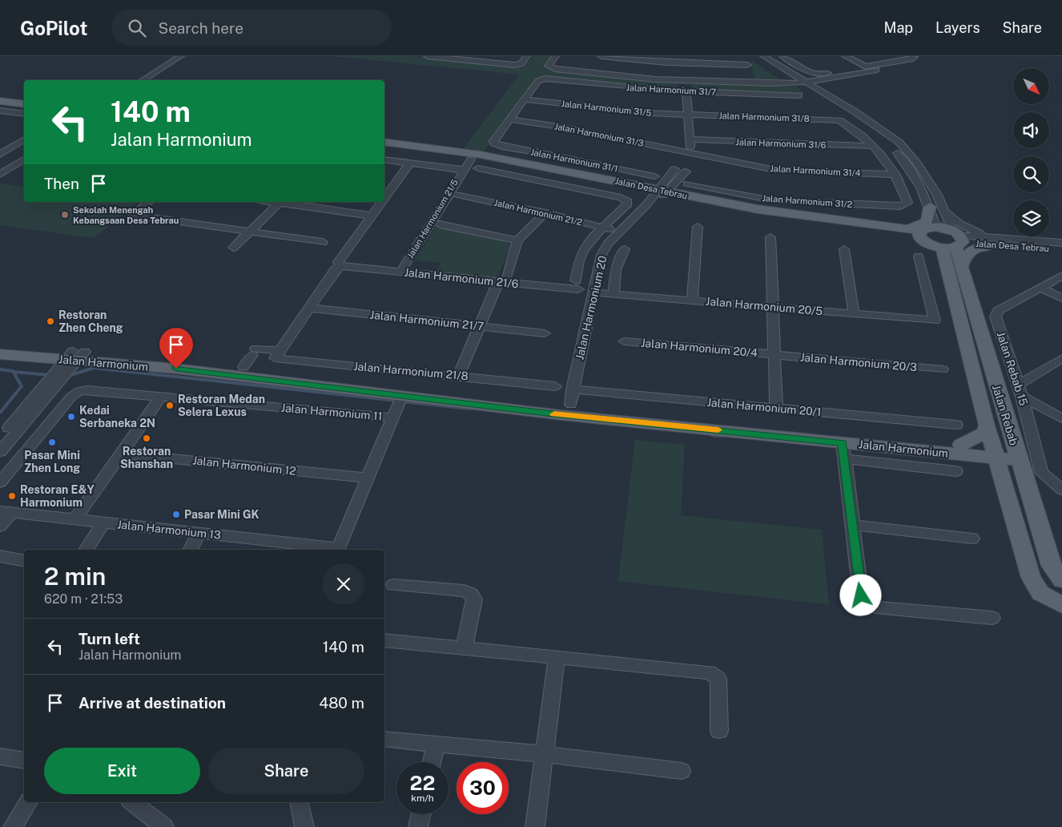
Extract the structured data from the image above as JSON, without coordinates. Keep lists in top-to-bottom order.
{
  "streets": {
    "main road": ["Jalan Desa Tebrau", "Jalan Harmonium", "Jalan Rebab"],
    "street": [
      "Jalan Harmonium 31/7",
      "Jalan Harmonium 31/5",
      "Jalan Harmonium 31/8",
      "Jalan Harmonium 31/3",
      "Jalan Harmonium 31/6",
      "Jalan Harmonium 31/1",
      "Jalan Harmonium 31/4",
      "Jalan Harmonium 31/2",
      "Jalan Harmonium 21/2",
      "Jalan Harmonium 21/5",
      "Jalan Harmonium 21/6",
      "Jalan Harmonium 20/5",
      "Jalan Harmonium 20",
      "Jalan Harmonium 21/7",
      "Jalan Harmonium 20/4",
      "Jalan Harmonium 20/3",
      "Jalan Rebab 15",
      "Jalan Harmonium 21/8",
      "Jalan Harmonium 20/1",
      "Jalan Harmonium 11",
      "Jalan Harmonium 12",
      "Jalan Harmonium 13"
    ]
  },
  "crossings": [
    ["Jalan Harmonium 31/7", "Jalan Harmonium 31/5"],
    ["Jalan Harmonium 31/5", "Jalan Harmonium 31/8"],
    ["Jalan Harmonium 31/3", "Jalan Harmonium 31/1"],
    ["Jalan Harmonium 31/3", "Jalan Harmonium 31/4"],
    ["Jalan Desa Tebrau", "Jalan Harmonium 21/5"],
    ["Jalan Desa Tebrau", "Jalan Harmonium 20"],
    ["Jalan Desa Tebrau", "Jalan Rebab"],
    ["Jalan Harmonium 21/2", "Jalan Harmonium 21/6"],
    ["Jalan Harmonium 21/2", "Jalan Harmonium 20"],
    ["Jalan Harmonium 20/5", "Jalan Harmonium 20"],
    ["Jalan Harmonium 20", "Jalan Harmonium"],
    ["Jalan Harmonium 20", "Jalan Harmonium 20/1"],
    ["Jalan Harmonium 20/4", "Jalan Harmonium 20/3"],
    ["Jalan Harmonium", "Jalan Harmonium 21/8"],
    ["Jalan Harmonium", "Jalan Harmonium 20/1"],
    ["Jalan Harmonium", "Jalan Rebab"],
    ["Jalan Harmonium 12", "Jalan Harmonium 13"]
  ],
  "places": [
    "Sekolah Menengah Kebangsaan Desa Tebrau",
    "Restoran Zhen Cheng",
    "Restoran Medan Selera Lexus",
    "Kedai Serbaneka 2N",
    "Restoran Shanshan",
    "Pasar Mini Zhen Long",
    "Restoran E&Y Harmonium",
    "Pasar Mini GK"
  ],
  "north": "bottom right",
  "page": {
    "header": "GoPilot",
    "search": "Search here",
    "nav": ["Map", "Layers", "Share"],
    "turn": ["140 m", "Jalan Harmonium"],
    "then": "Then",
    "heading": ["2 min", "620 m · 21:53"],
    "list": [
      {
        "name": "Turn left",
        "note": "Jalan Harmonium",
        "value": "140 m"
      },
      {
        "name": "Arrive at destination",
        "value": "480 m"
      }
    ],
    "buttons": ["Exit", "Share"],
    "speed": "22 km/h",
    "limit": "30"
  }
}
